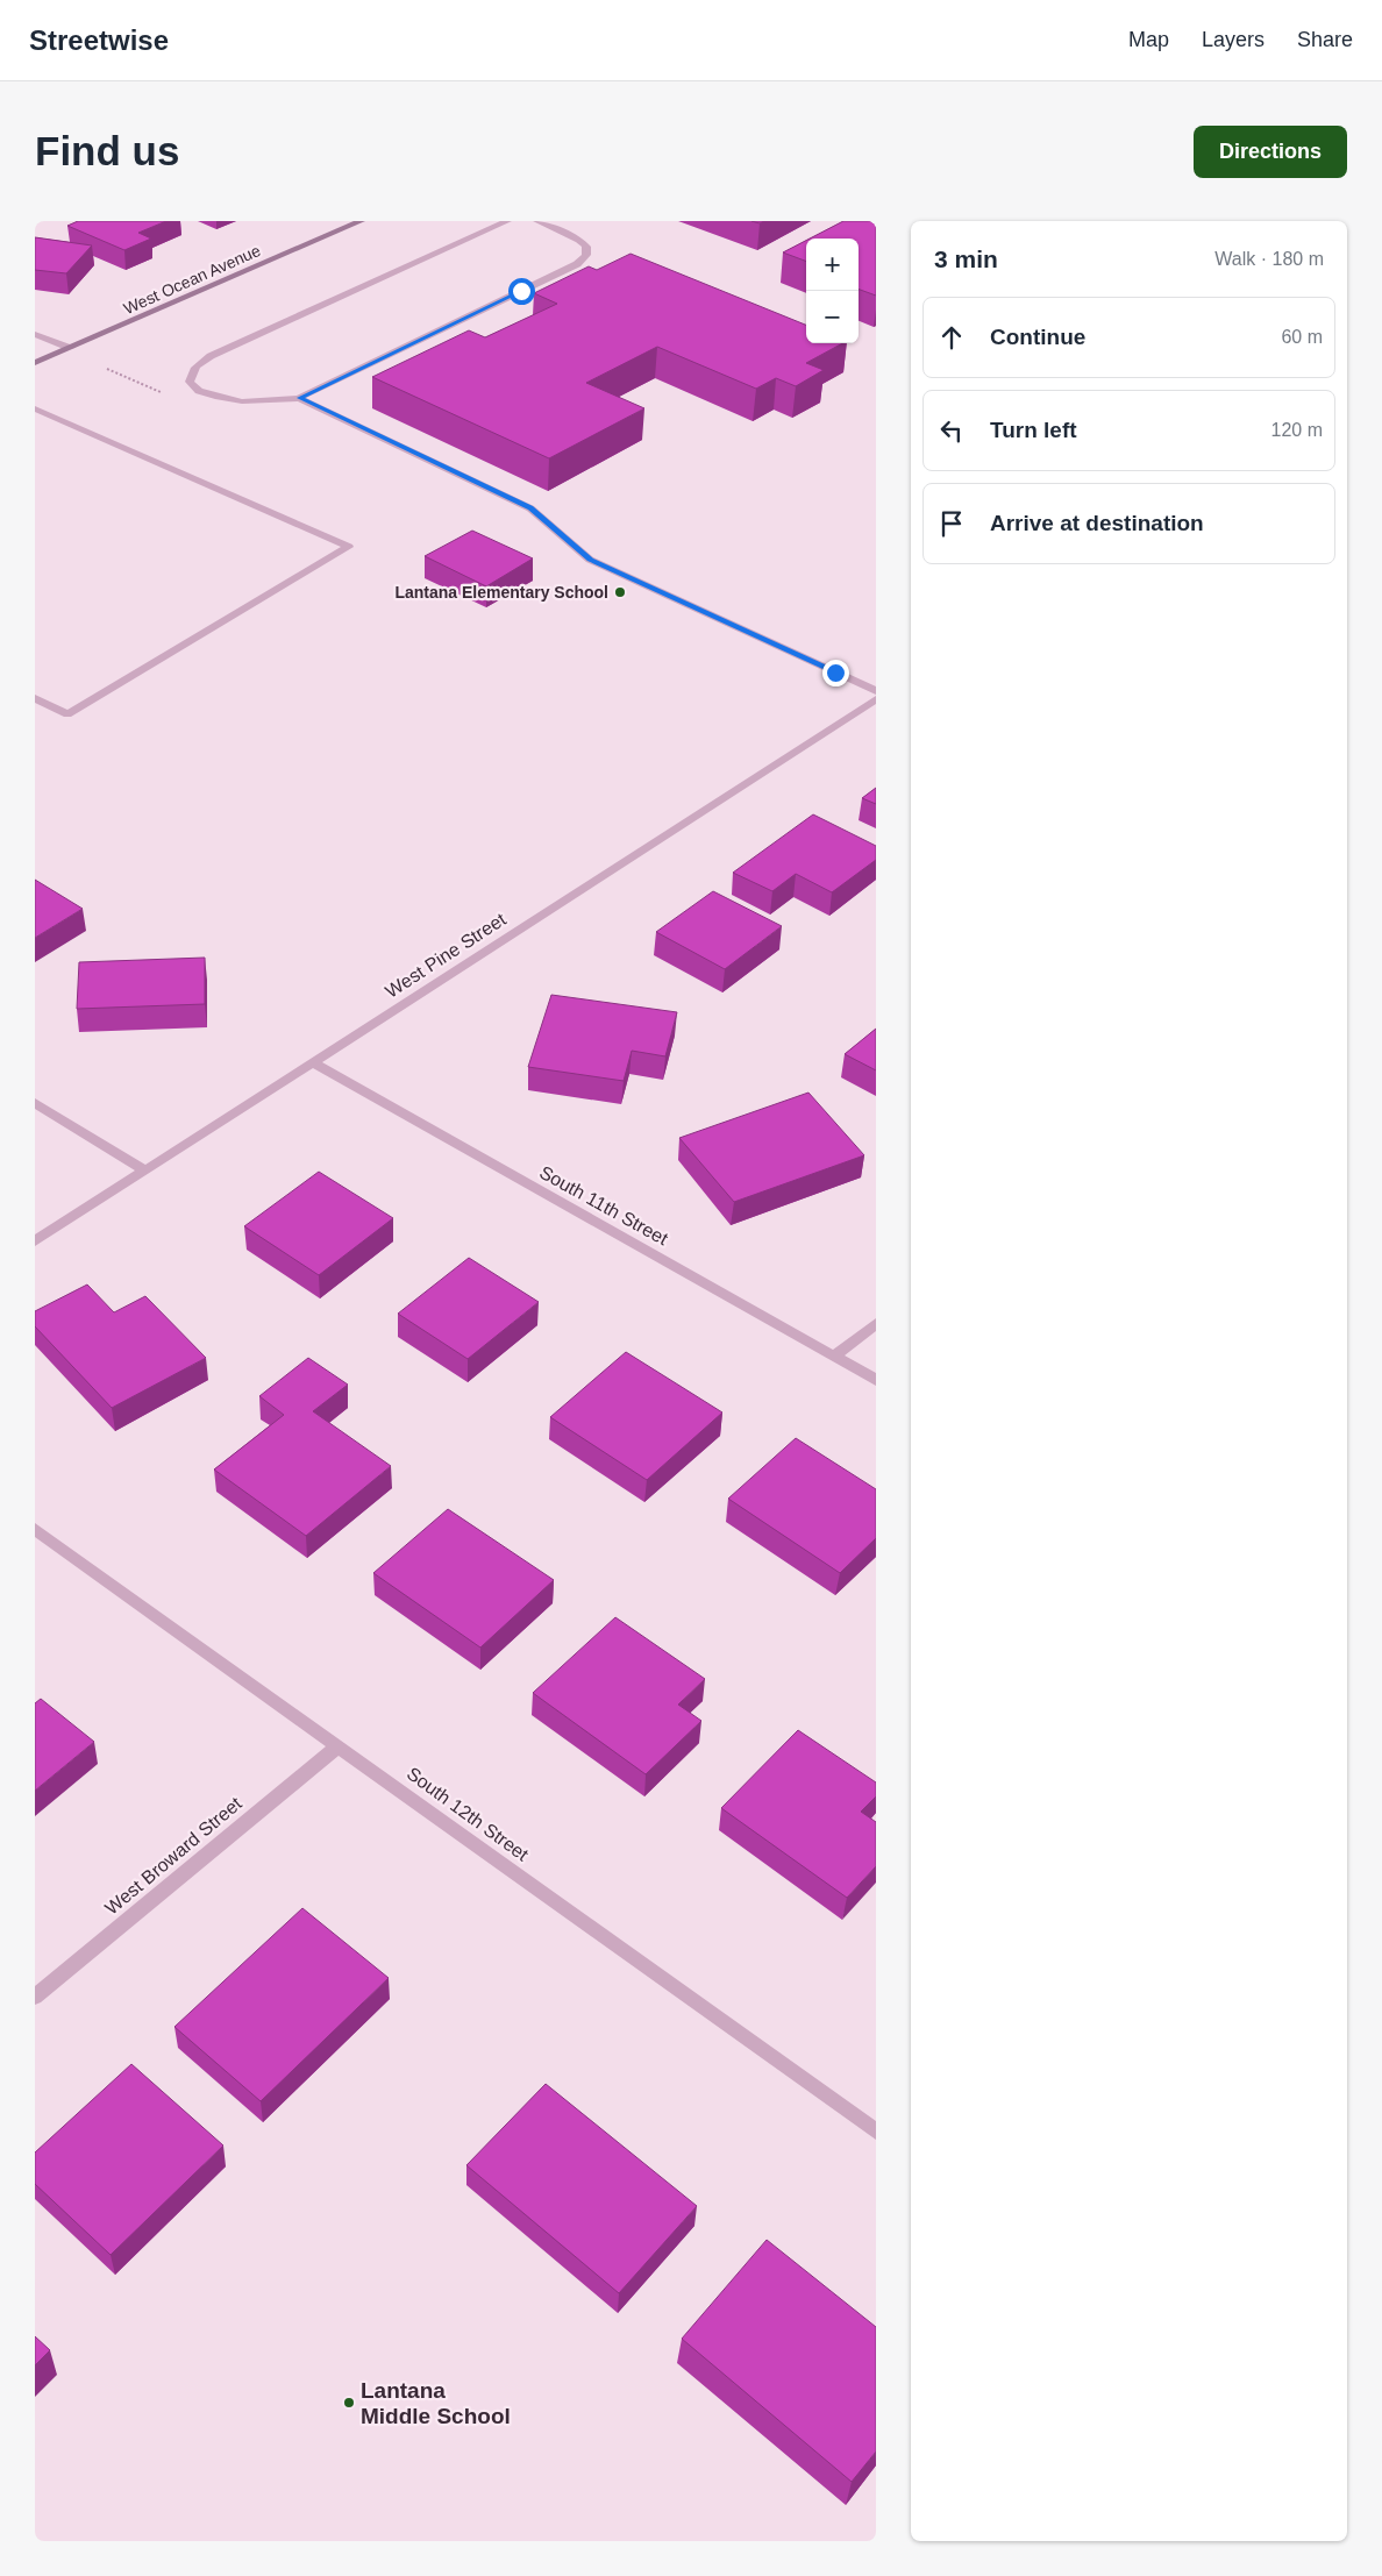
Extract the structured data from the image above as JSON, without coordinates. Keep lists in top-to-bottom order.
{
  "streets": {
    "street": [
      "West Ocean Avenue",
      "West Pine Street",
      "South 11th Street",
      "South 12th Street",
      "West Broward Street"
    ]
  },
  "crossings": [
    ["West Pine Street", "South 11th Street"],
    ["South 12th Street", "West Broward Street"]
  ],
  "places": ["Lantana Elementary School", "Lantana Middle School"],
  "page": {
    "header": "Streetwise",
    "nav": ["Map", "Layers", "Share"],
    "buttons": "Directions",
    "title": "Find us",
    "heading": ["3 min", "Walk · 180 m"],
    "map_buttons": ["+", "−"],
    "list": [
      ["Continue", "60 m"],
      ["Turn left", "120 m"],
      "Arrive at destination"
    ]
  }
}
